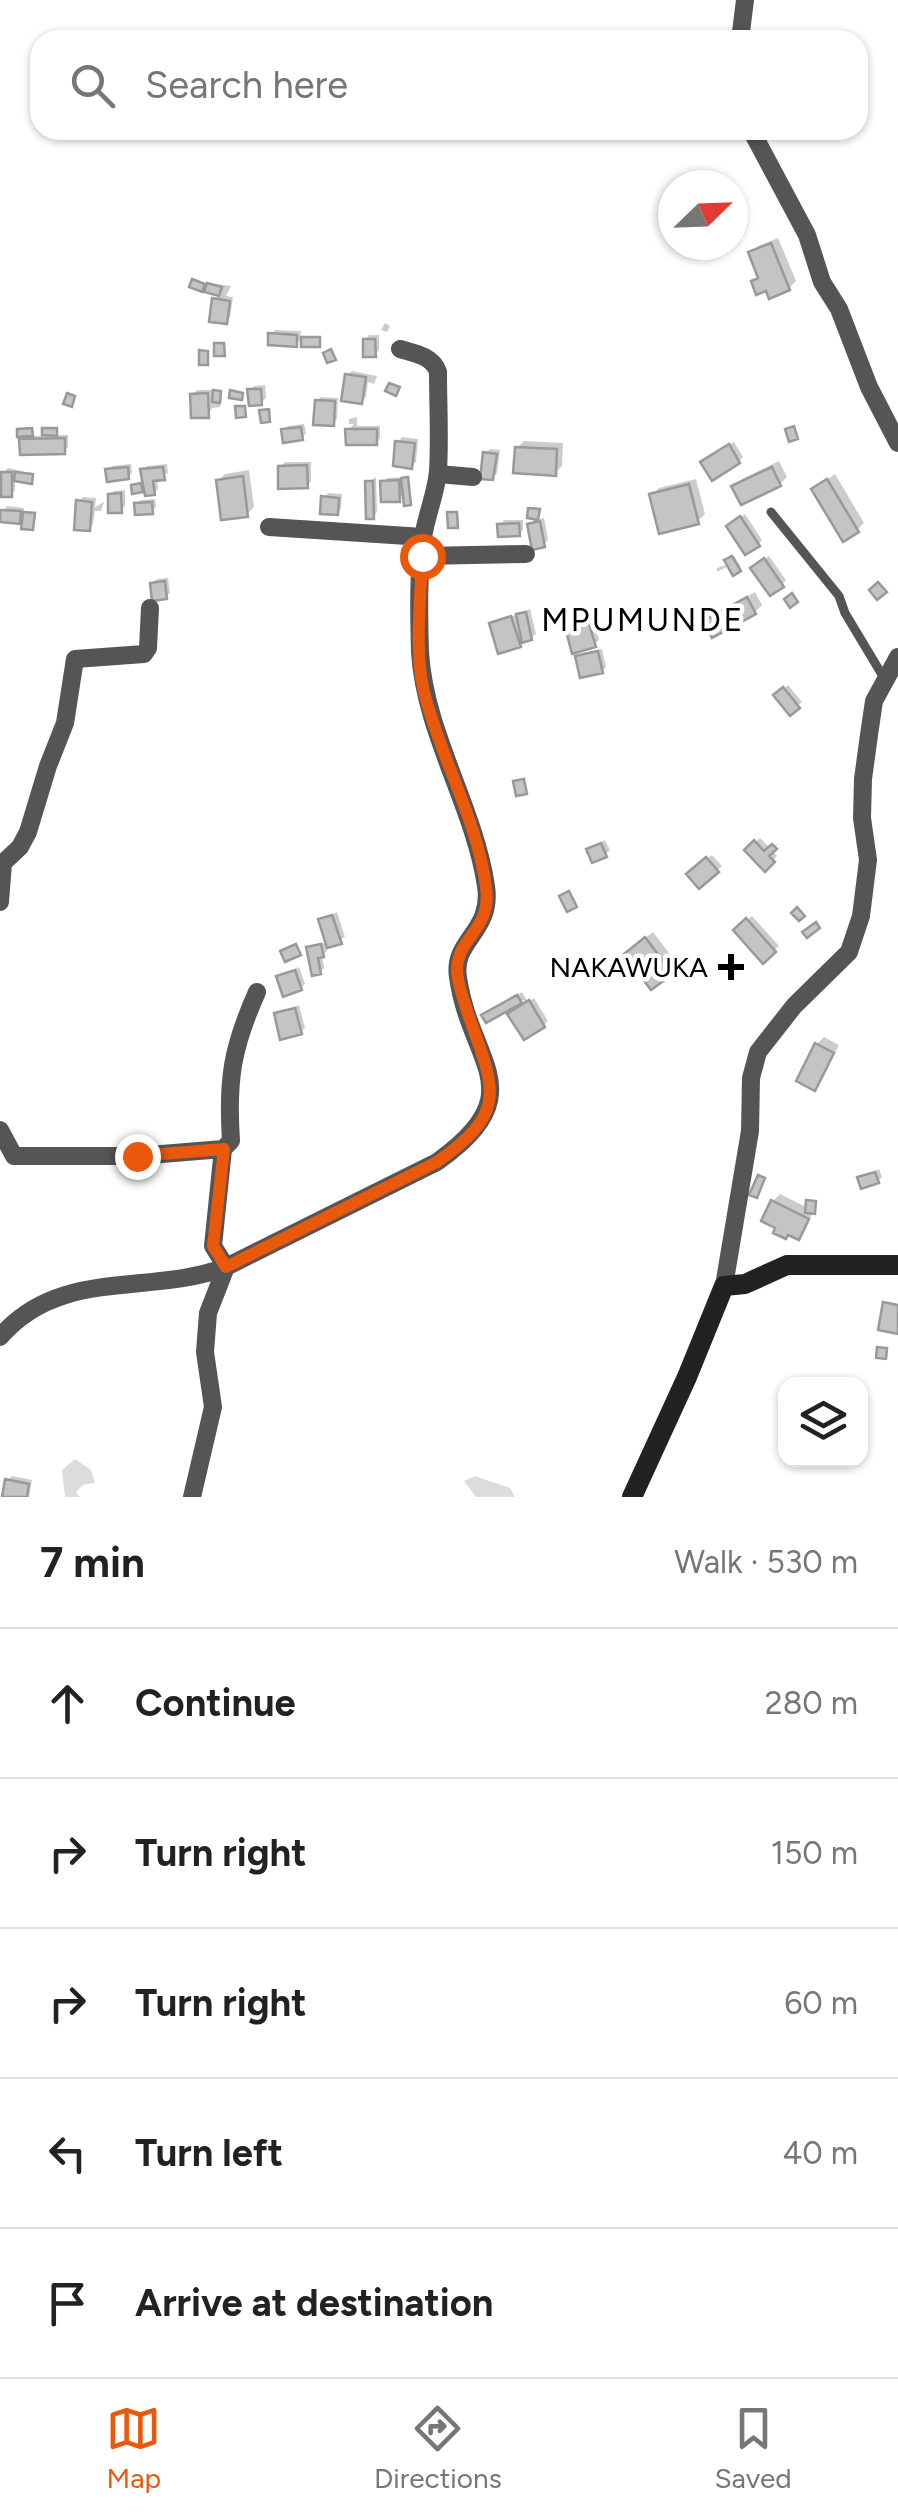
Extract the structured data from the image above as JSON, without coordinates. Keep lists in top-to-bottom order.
{
  "districts": ["MPUMUNDE"],
  "places": {
    "health": ["NAKAWUKA"]
  },
  "north": "top right",
  "page": {
    "search": "Search here",
    "heading": ["7 min", "Walk · 530 m"],
    "list": [
      ["Continue", "280 m"],
      ["Turn right", "150 m"],
      ["Turn right", "60 m"],
      ["Turn left", "40 m"],
      "Arrive at destination"
    ],
    "nav": ["Map", "Directions", "Saved"]
  }
}
